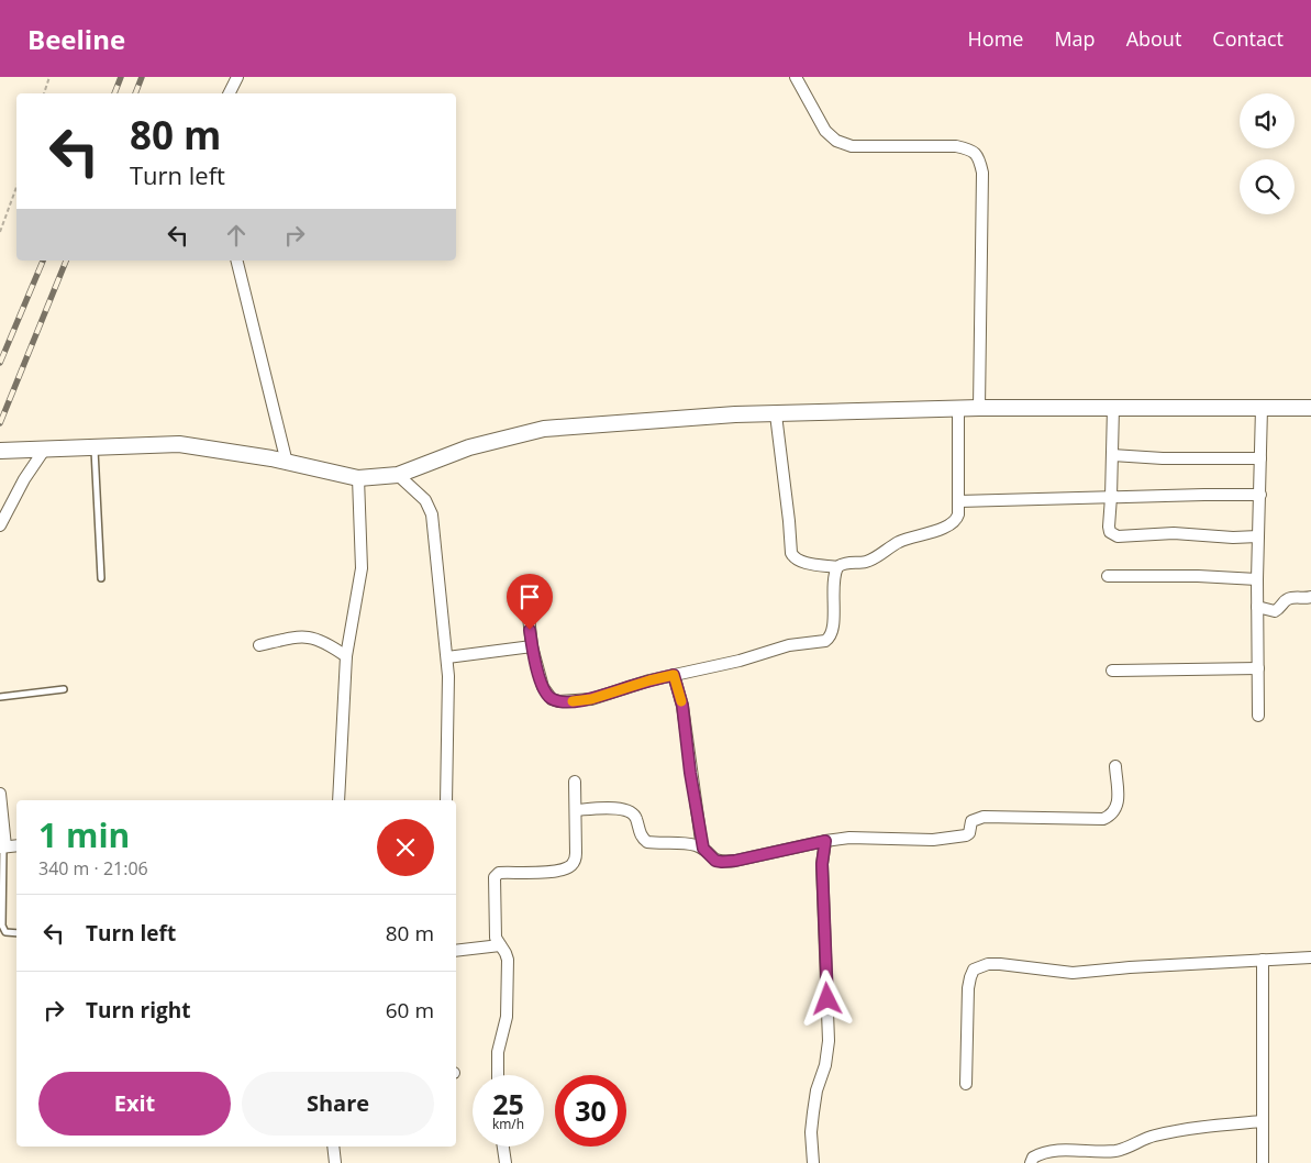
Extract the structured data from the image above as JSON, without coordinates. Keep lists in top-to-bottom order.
{
  "page": {
    "header": "Beeline",
    "nav": [
      "Home",
      "Map",
      "About",
      "Contact"
    ],
    "turn": ["80 m", "Turn left"],
    "heading": ["1 min", "340 m · 21:06"],
    "list": [
      {
        "name": "Turn left",
        "value": "80 m"
      },
      {
        "name": "Turn right",
        "value": "60 m"
      }
    ],
    "buttons": ["Exit", "Share"],
    "speed": "25 km/h",
    "limit": "30"
  }
}
